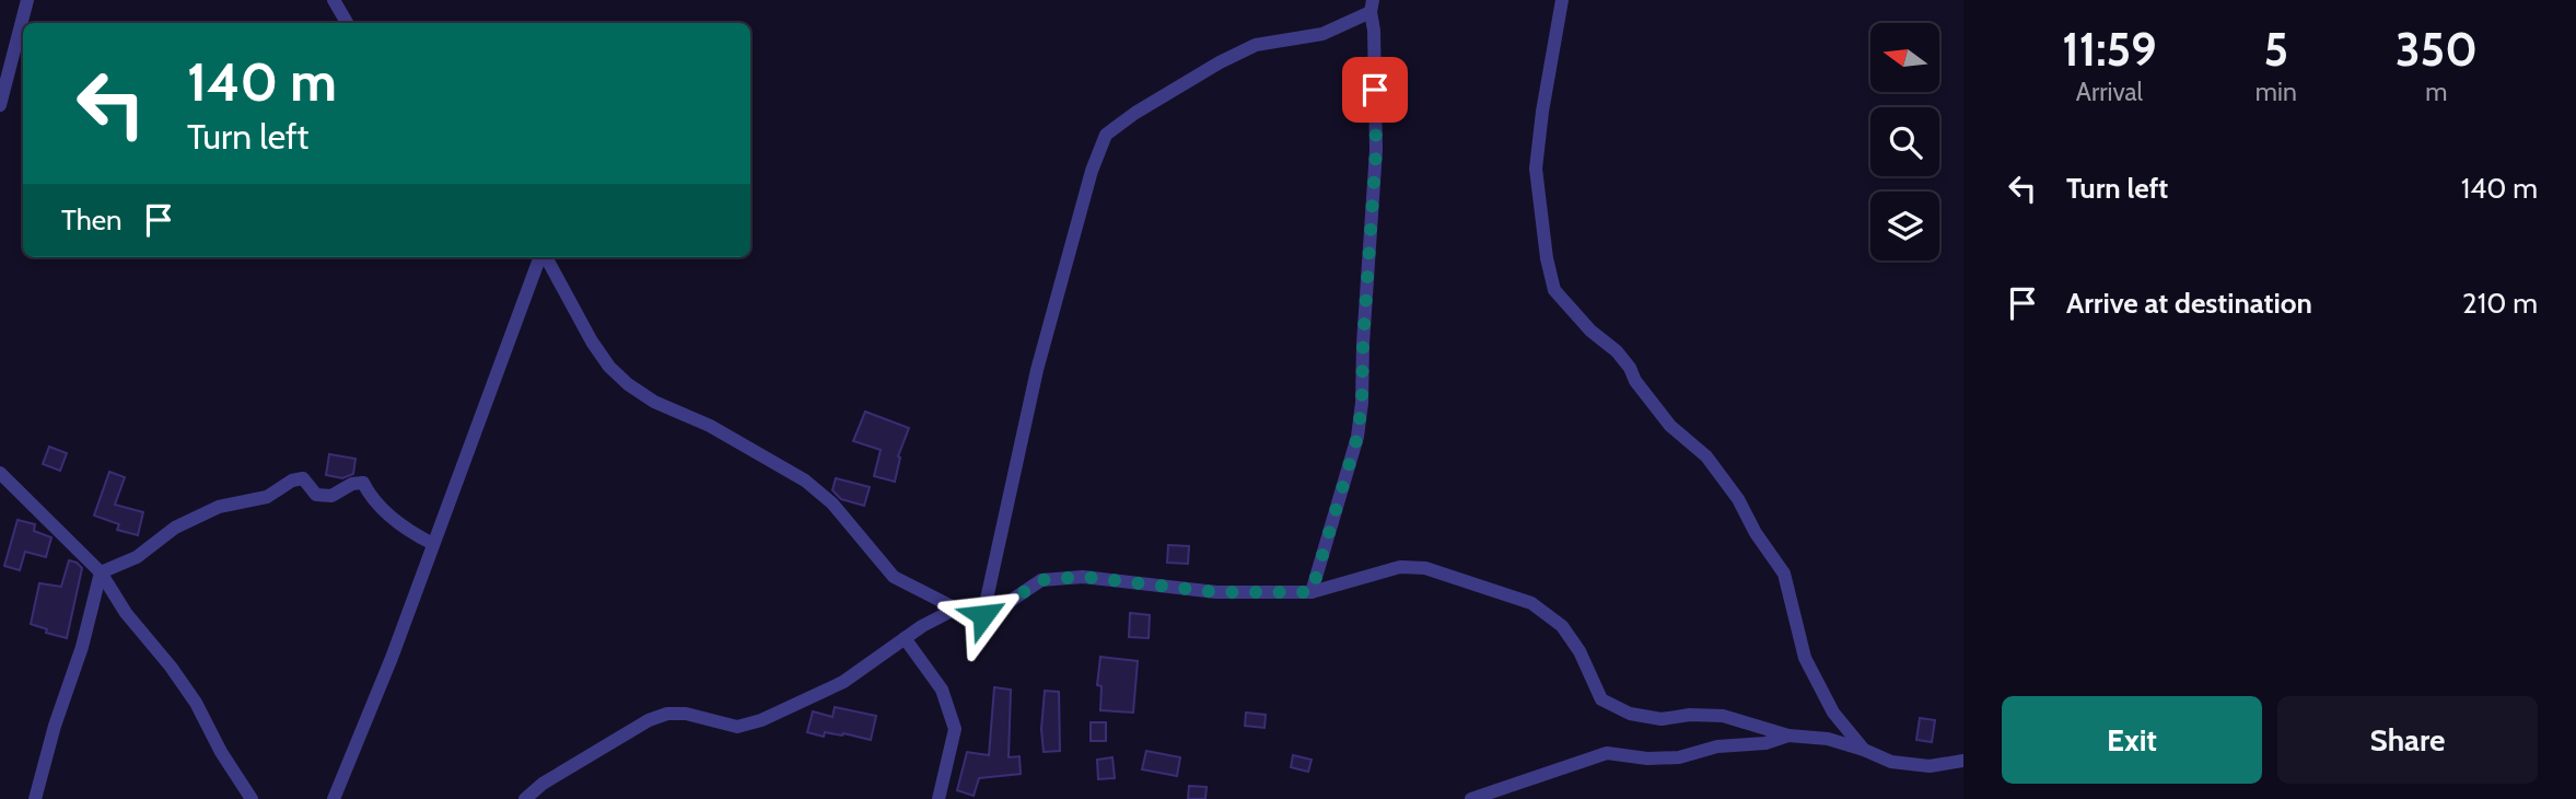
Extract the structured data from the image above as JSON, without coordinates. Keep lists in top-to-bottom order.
{
  "north": "left",
  "page": {
    "eta": [
      "11:59",
      "Arrival",
      "5",
      "min",
      "350",
      "m"
    ],
    "turn": ["140 m", "Turn left"],
    "list": [
      {
        "name": "Turn left",
        "value": "140 m"
      },
      {
        "name": "Arrive at destination",
        "value": "210 m"
      }
    ],
    "then": "Then",
    "buttons": ["Exit", "Share"]
  }
}
